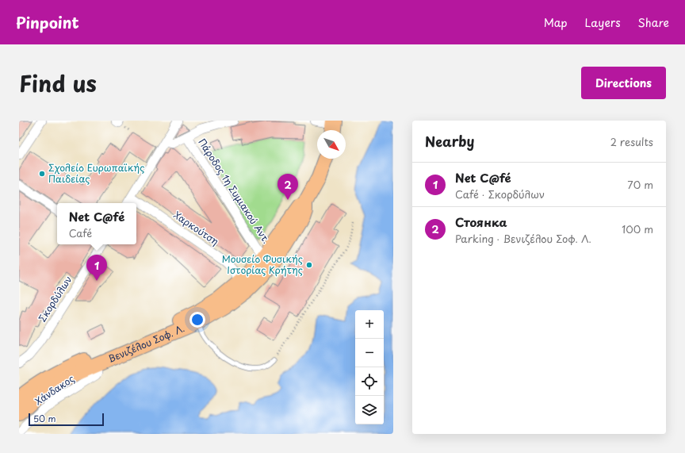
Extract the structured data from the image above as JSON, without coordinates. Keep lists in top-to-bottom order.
{
  "streets": {
    "main road": ["Βενιζέλου Σοφ. Λ."],
    "street": [
      "Πάροδος 1η Συμιακού Αντ.",
      "Χαρκούτση",
      "Σκορδύλων",
      "Χάνδακος"
    ]
  },
  "crossings": [
    ["Πάροδος 1η Συμιακού Αντ.", "Βενιζέλου Σοφ. Λ."],
    ["Χαρκούτση", "Βενιζέλου Σοφ. Λ."],
    ["Βενιζέλου Σοφ. Λ.", "Χάνδακος"]
  ],
  "places": ["Σχολείο Ευρωπαϊκής Παιδείας", "Μουσείο Φυσικής Ιστορίας Κρήτης"],
  "scale_bar": "50 m",
  "north": "bottom right",
  "page": {
    "header": "Pinpoint",
    "nav": ["Map", "Layers", "Share"],
    "title": "Find us",
    "buttons": "Directions",
    "heading": ["Nearby", "2 results"],
    "list": [
      {
        "mark": "1",
        "name": "Net C@fé",
        "note": "Café · Σκορδύλων",
        "value": "70 m"
      },
      {
        "mark": "2",
        "name": "Стоянка",
        "note": "Parking · Βενιζέλου Σοφ. Λ.",
        "value": "100 m"
      }
    ],
    "pins": ["2", "1"],
    "popup": ["Net C@fé", "Café"],
    "map_buttons": ["+", "−"],
    "scale": "50 m"
  }
}
